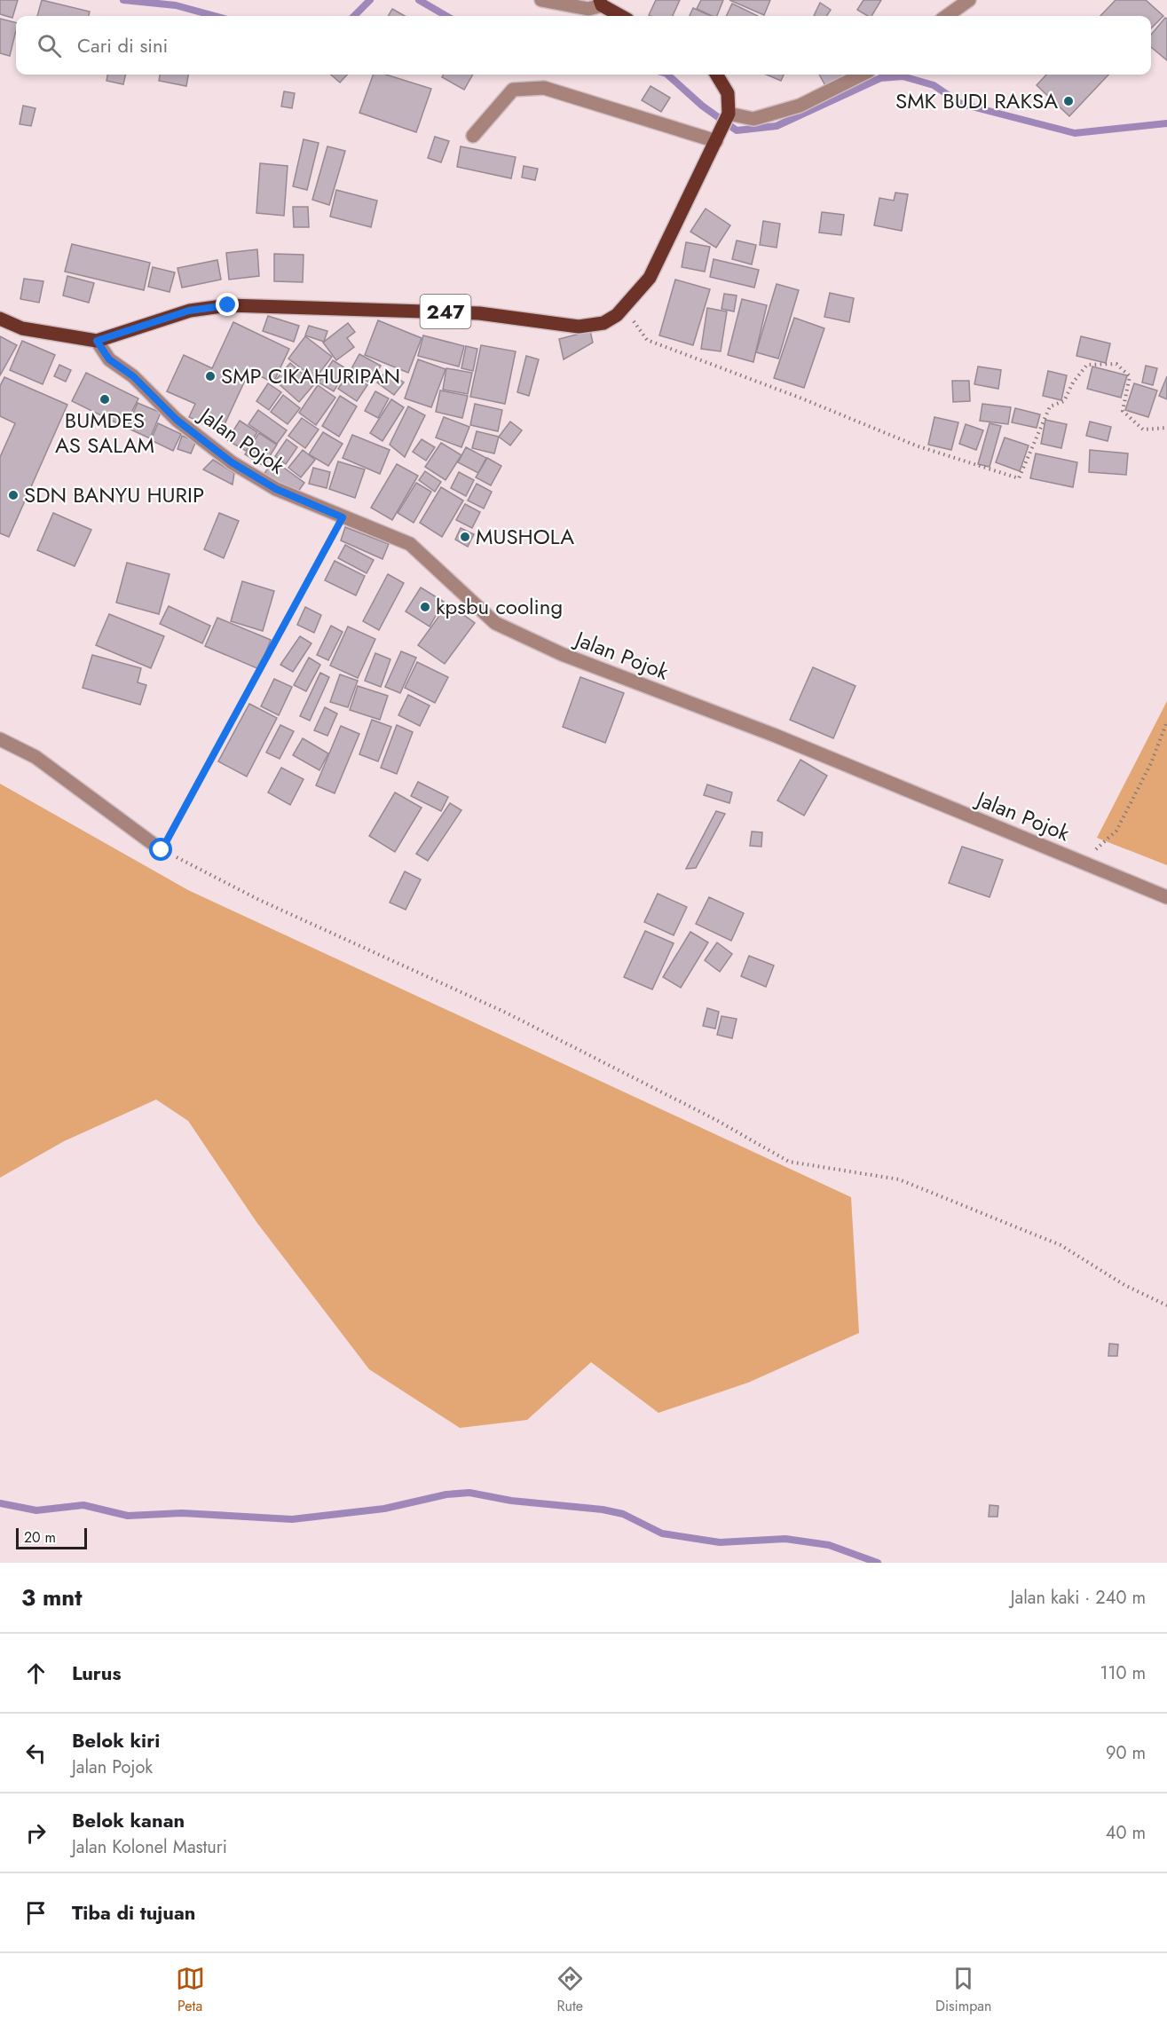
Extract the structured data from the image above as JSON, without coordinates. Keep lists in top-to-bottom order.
{
  "streets": {
    "main road": ["247"],
    "street": ["Jalan Pojok"]
  },
  "crossings": [
    ["247", "Jalan Pojok"]
  ],
  "places": [
    "SMK BUDI RAKSA",
    "SMP CIKAHURIPAN",
    "BUMDES AS SALAM",
    "SDN BANYU HURIP",
    "MUSHOLA",
    "kpsbu cooling"
  ],
  "scale_bar": "20 m",
  "page": {
    "search": "Cari di sini",
    "scale": "20 m",
    "heading": ["3 mnt", "Jalan kaki · 240 m"],
    "list": [
      ["Lurus", "110 m"],
      ["Belok kiri", "Jalan Pojok", "90 m"],
      ["Belok kanan", "Jalan Kolonel Masturi", "40 m"],
      "Tiba di tujuan"
    ],
    "nav": ["Peta", "Rute", "Disimpan"]
  }
}
